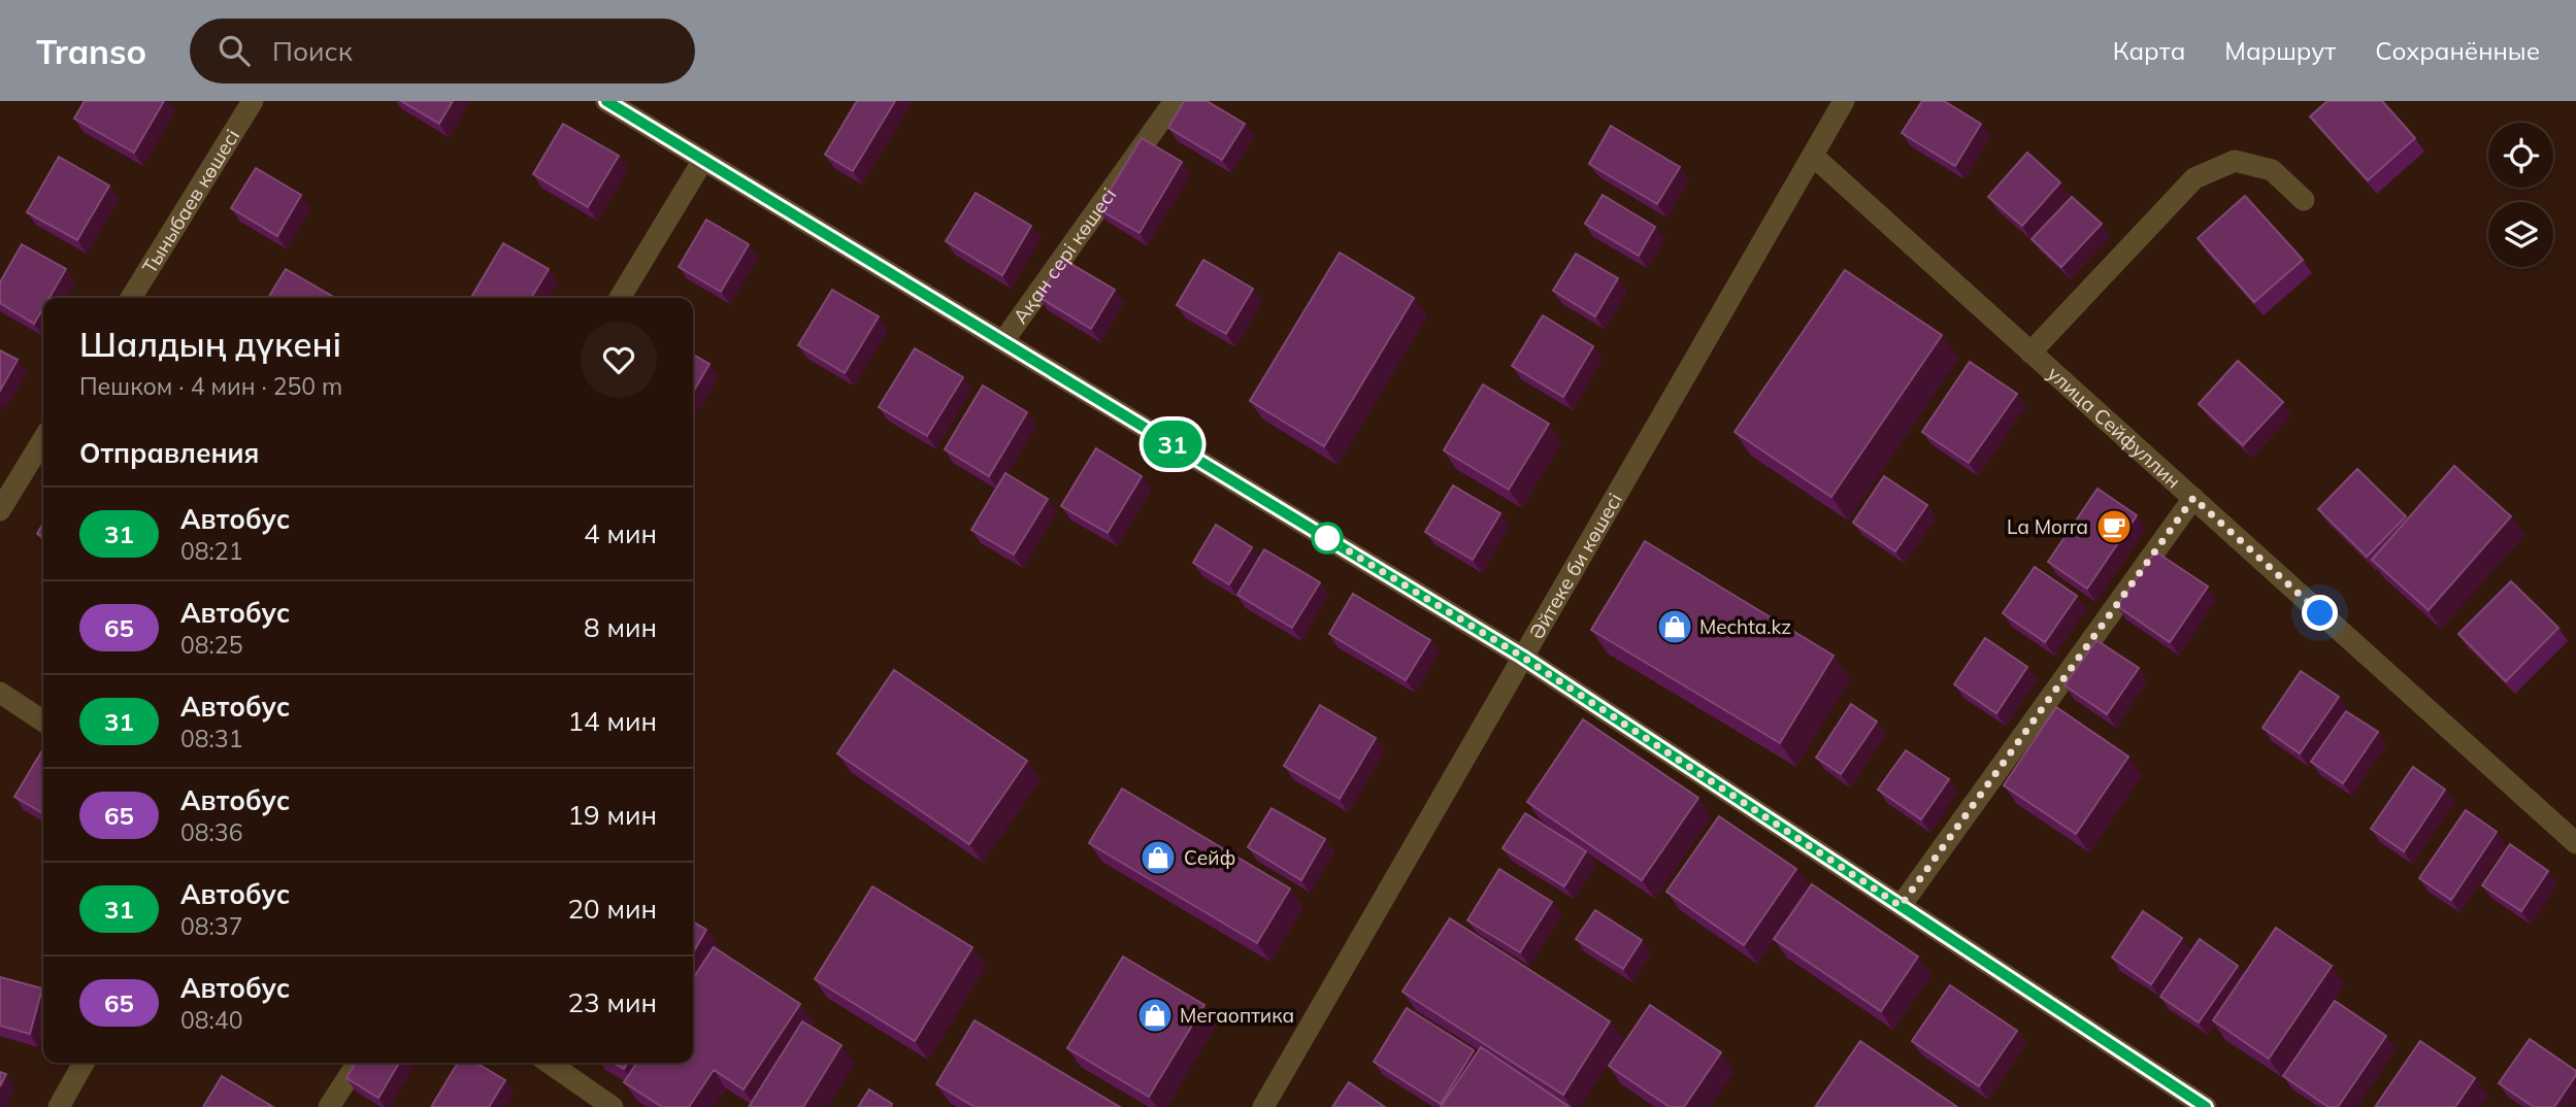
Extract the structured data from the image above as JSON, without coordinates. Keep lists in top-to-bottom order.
{
  "streets": {
    "street": [
      "Тыныбаев көшесі",
      "Ақан сері көшесі",
      "улица Сейфуллин",
      "Әйтеке би көшесі"
    ]
  },
  "crossings": [
    ["улица Сейфуллин", "Әйтеке би көшесі"]
  ],
  "places": {
    "cafe": ["La Morra"],
    "shop": ["Mechta.kz", "Сейф", "Мегаоптика"]
  },
  "lines": ["bus line 31"],
  "page": {
    "header": "Transo",
    "search": "Поиск",
    "nav": ["Карта", "Маршрут", "Сохранённые"],
    "on_map": "31",
    "heading": [
      ["Шалдың дүкені", "Пешком · 4 мин · 250 m"],
      "Отправления"
    ],
    "list": [
      {
        "mark": "31",
        "name": "Автобус",
        "note": "08:21",
        "value": "4 мин"
      },
      {
        "mark": "65",
        "name": "Автобус",
        "note": "08:25",
        "value": "8 мин"
      },
      {
        "mark": "31",
        "name": "Автобус",
        "note": "08:31",
        "value": "14 мин"
      },
      {
        "mark": "65",
        "name": "Автобус",
        "note": "08:36",
        "value": "19 мин"
      },
      {
        "mark": "31",
        "name": "Автобус",
        "note": "08:37",
        "value": "20 мин"
      },
      {
        "mark": "65",
        "name": "Автобус",
        "note": "08:40",
        "value": "23 мин"
      }
    ]
  }
}
